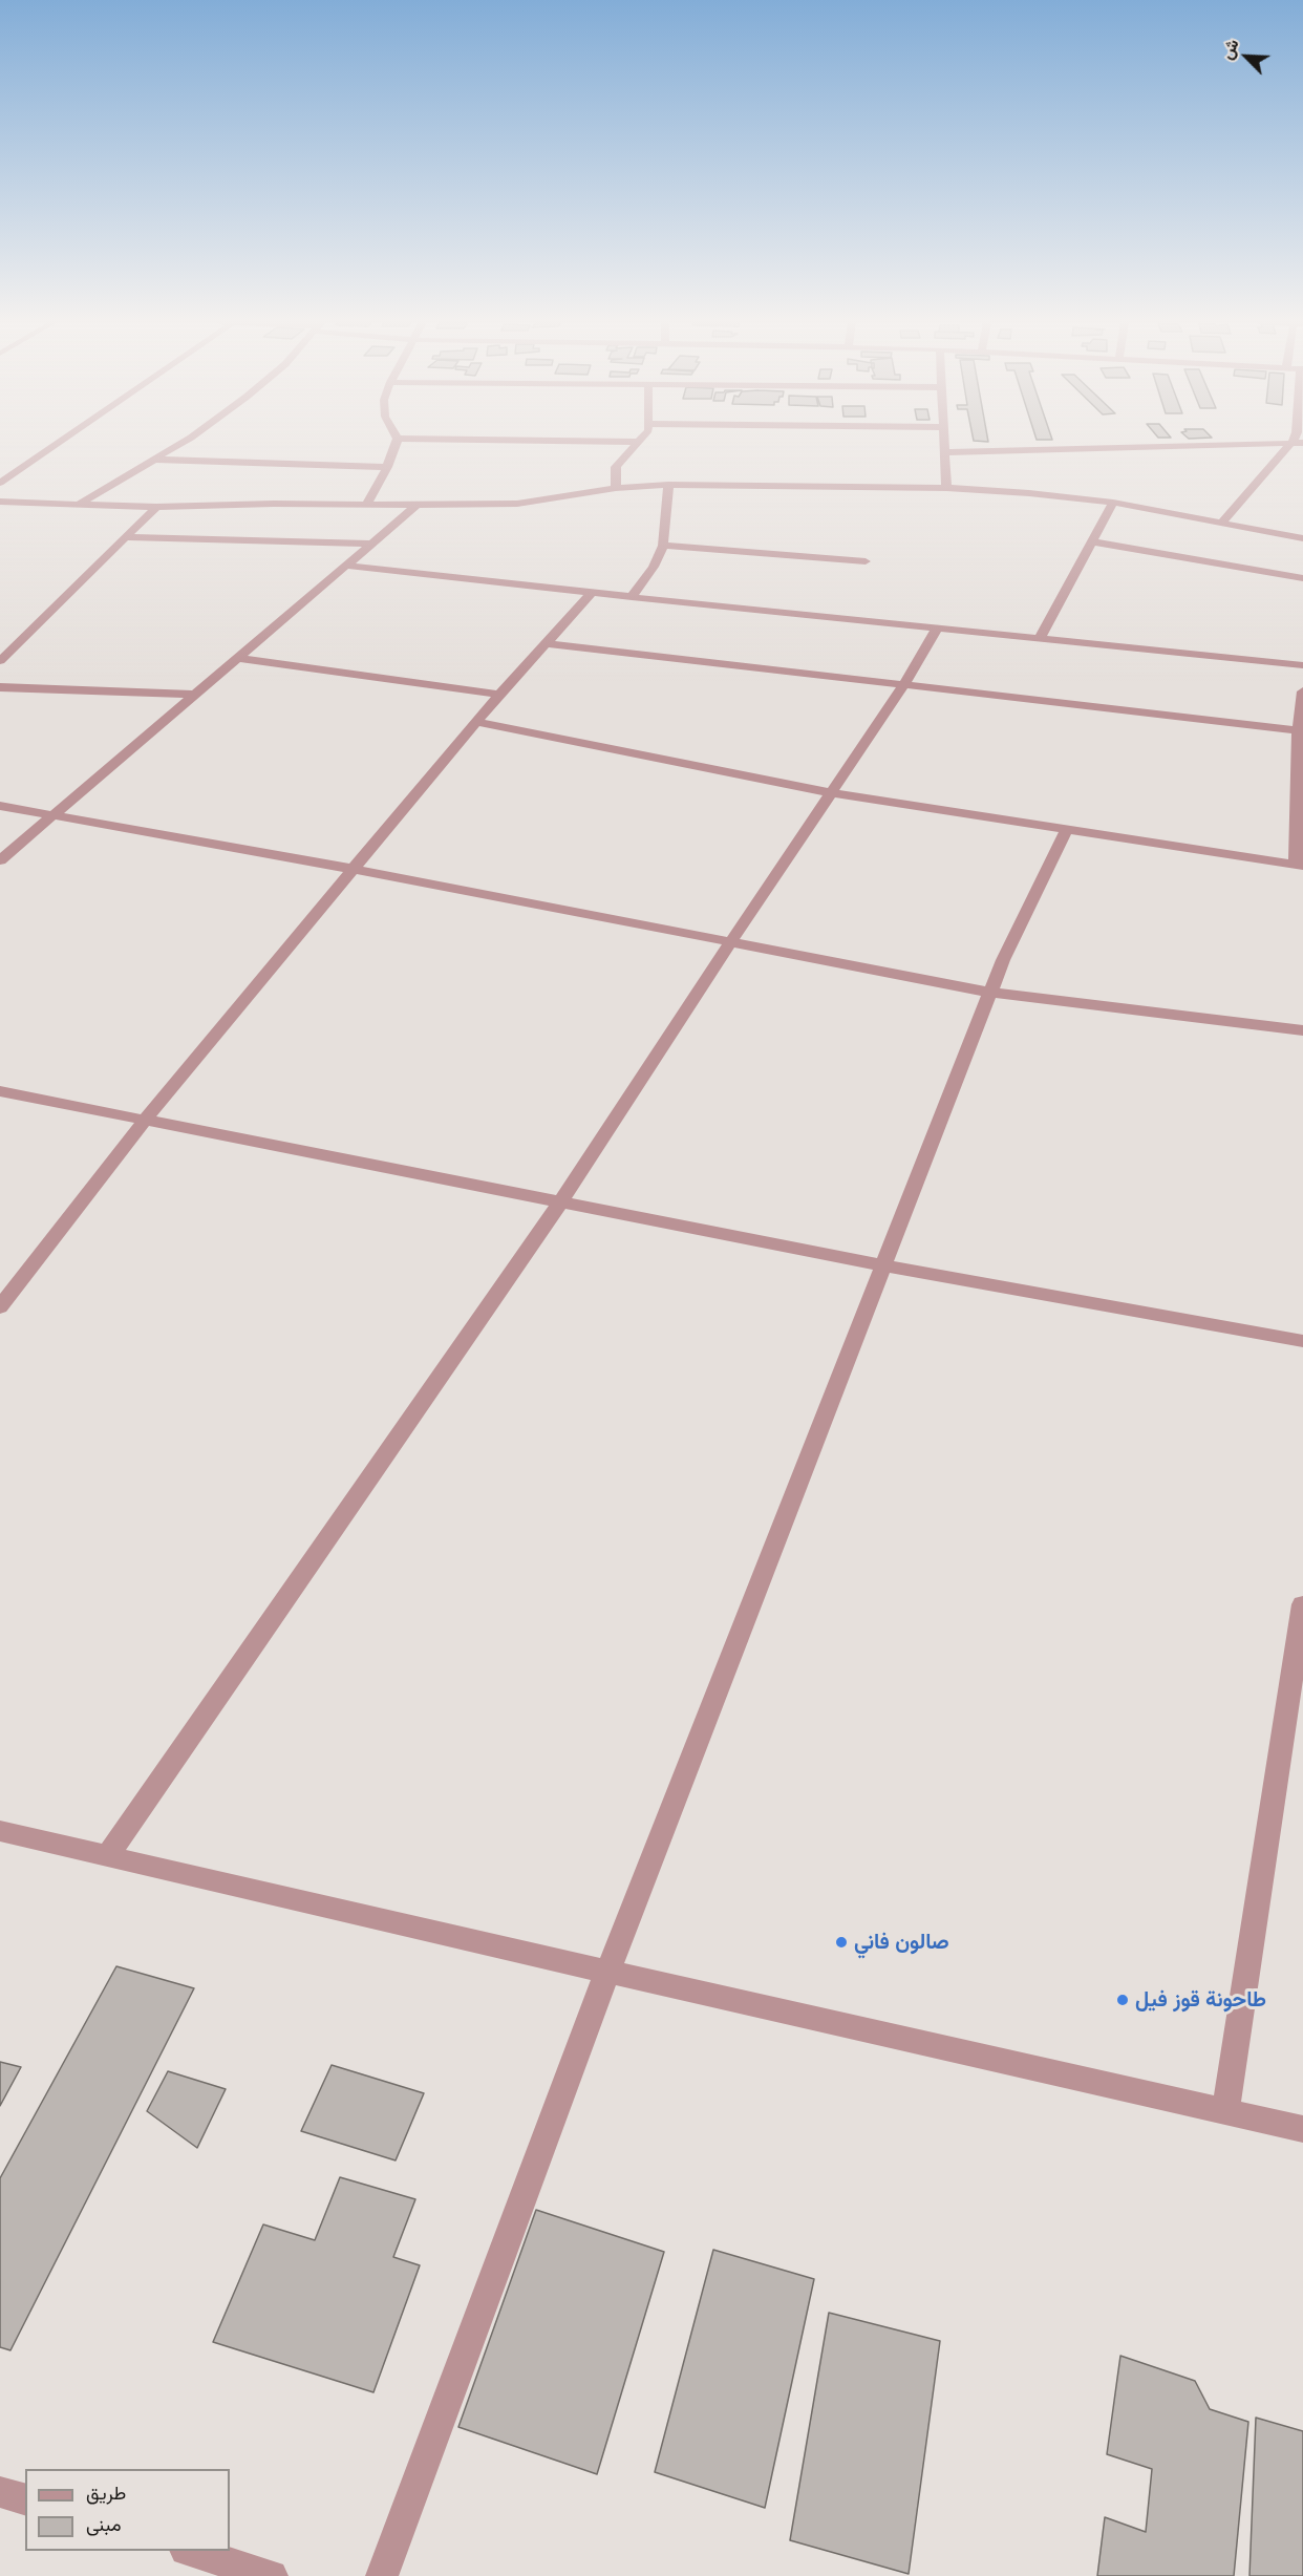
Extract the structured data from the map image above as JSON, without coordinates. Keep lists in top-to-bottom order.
{
  "places": ["صالون فاني", "طاحونة قوز فيل"],
  "legend": ["طريق", "مبنى"],
  "north": "top left"
}
